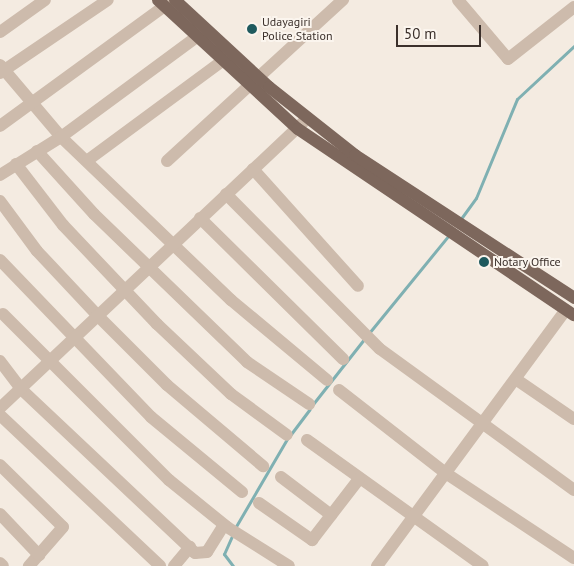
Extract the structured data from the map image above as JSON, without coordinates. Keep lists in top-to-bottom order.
{
  "places": ["Udayagiri Police Station", "Notary Office"],
  "scale_bar": "50 m"
}
